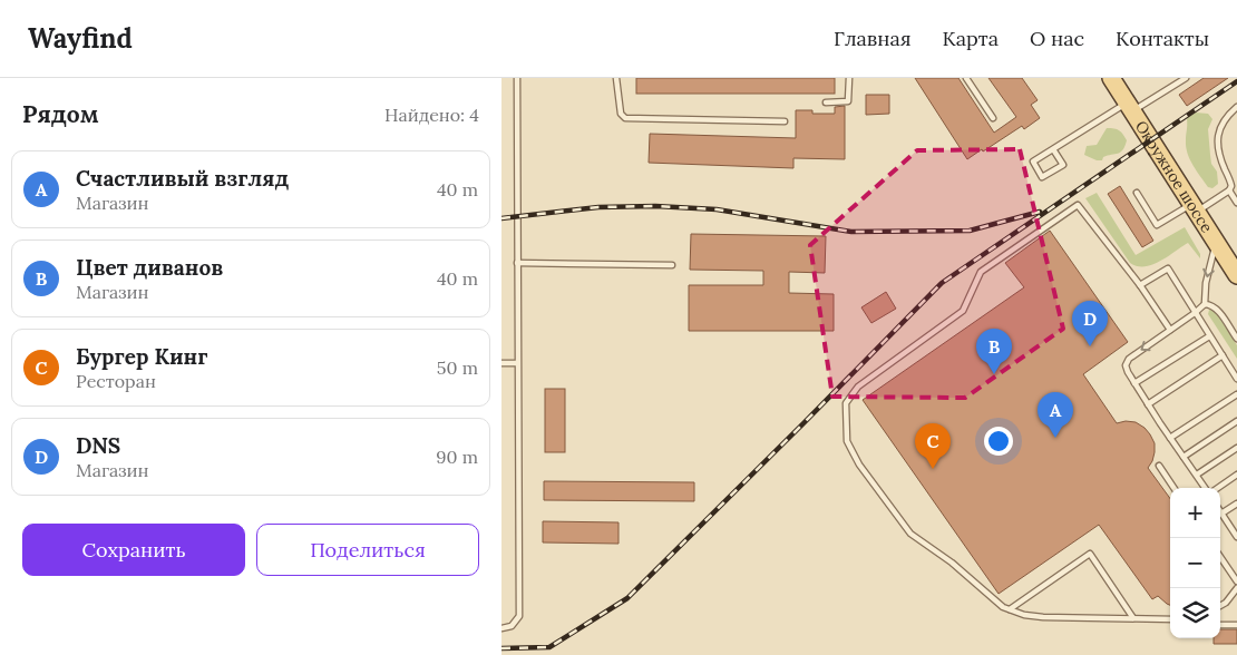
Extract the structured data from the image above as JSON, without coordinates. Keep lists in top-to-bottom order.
{
  "streets": {
    "main road": ["Окружное шоссе"]
  },
  "page": {
    "header": "Wayfind",
    "nav": [
      "Главная",
      "Карта",
      "О нас",
      "Контакты"
    ],
    "heading": ["Рядом", "Найдено: 4"],
    "list": [
      {
        "mark": "A",
        "name": "Счастливый взгляд",
        "note": "Магазин",
        "value": "40 m"
      },
      {
        "mark": "B",
        "name": "Цвет диванов",
        "note": "Магазин",
        "value": "40 m"
      },
      {
        "mark": "C",
        "name": "Бургер Кинг",
        "note": "Ресторан",
        "value": "50 m"
      },
      {
        "mark": "D",
        "name": "DNS",
        "note": "Магазин",
        "value": "90 m"
      }
    ],
    "pins": [
      "D",
      "B",
      "A",
      "C"
    ],
    "map_buttons": ["+", "−"],
    "buttons": ["Сохранить", "Поделиться"]
  }
}
